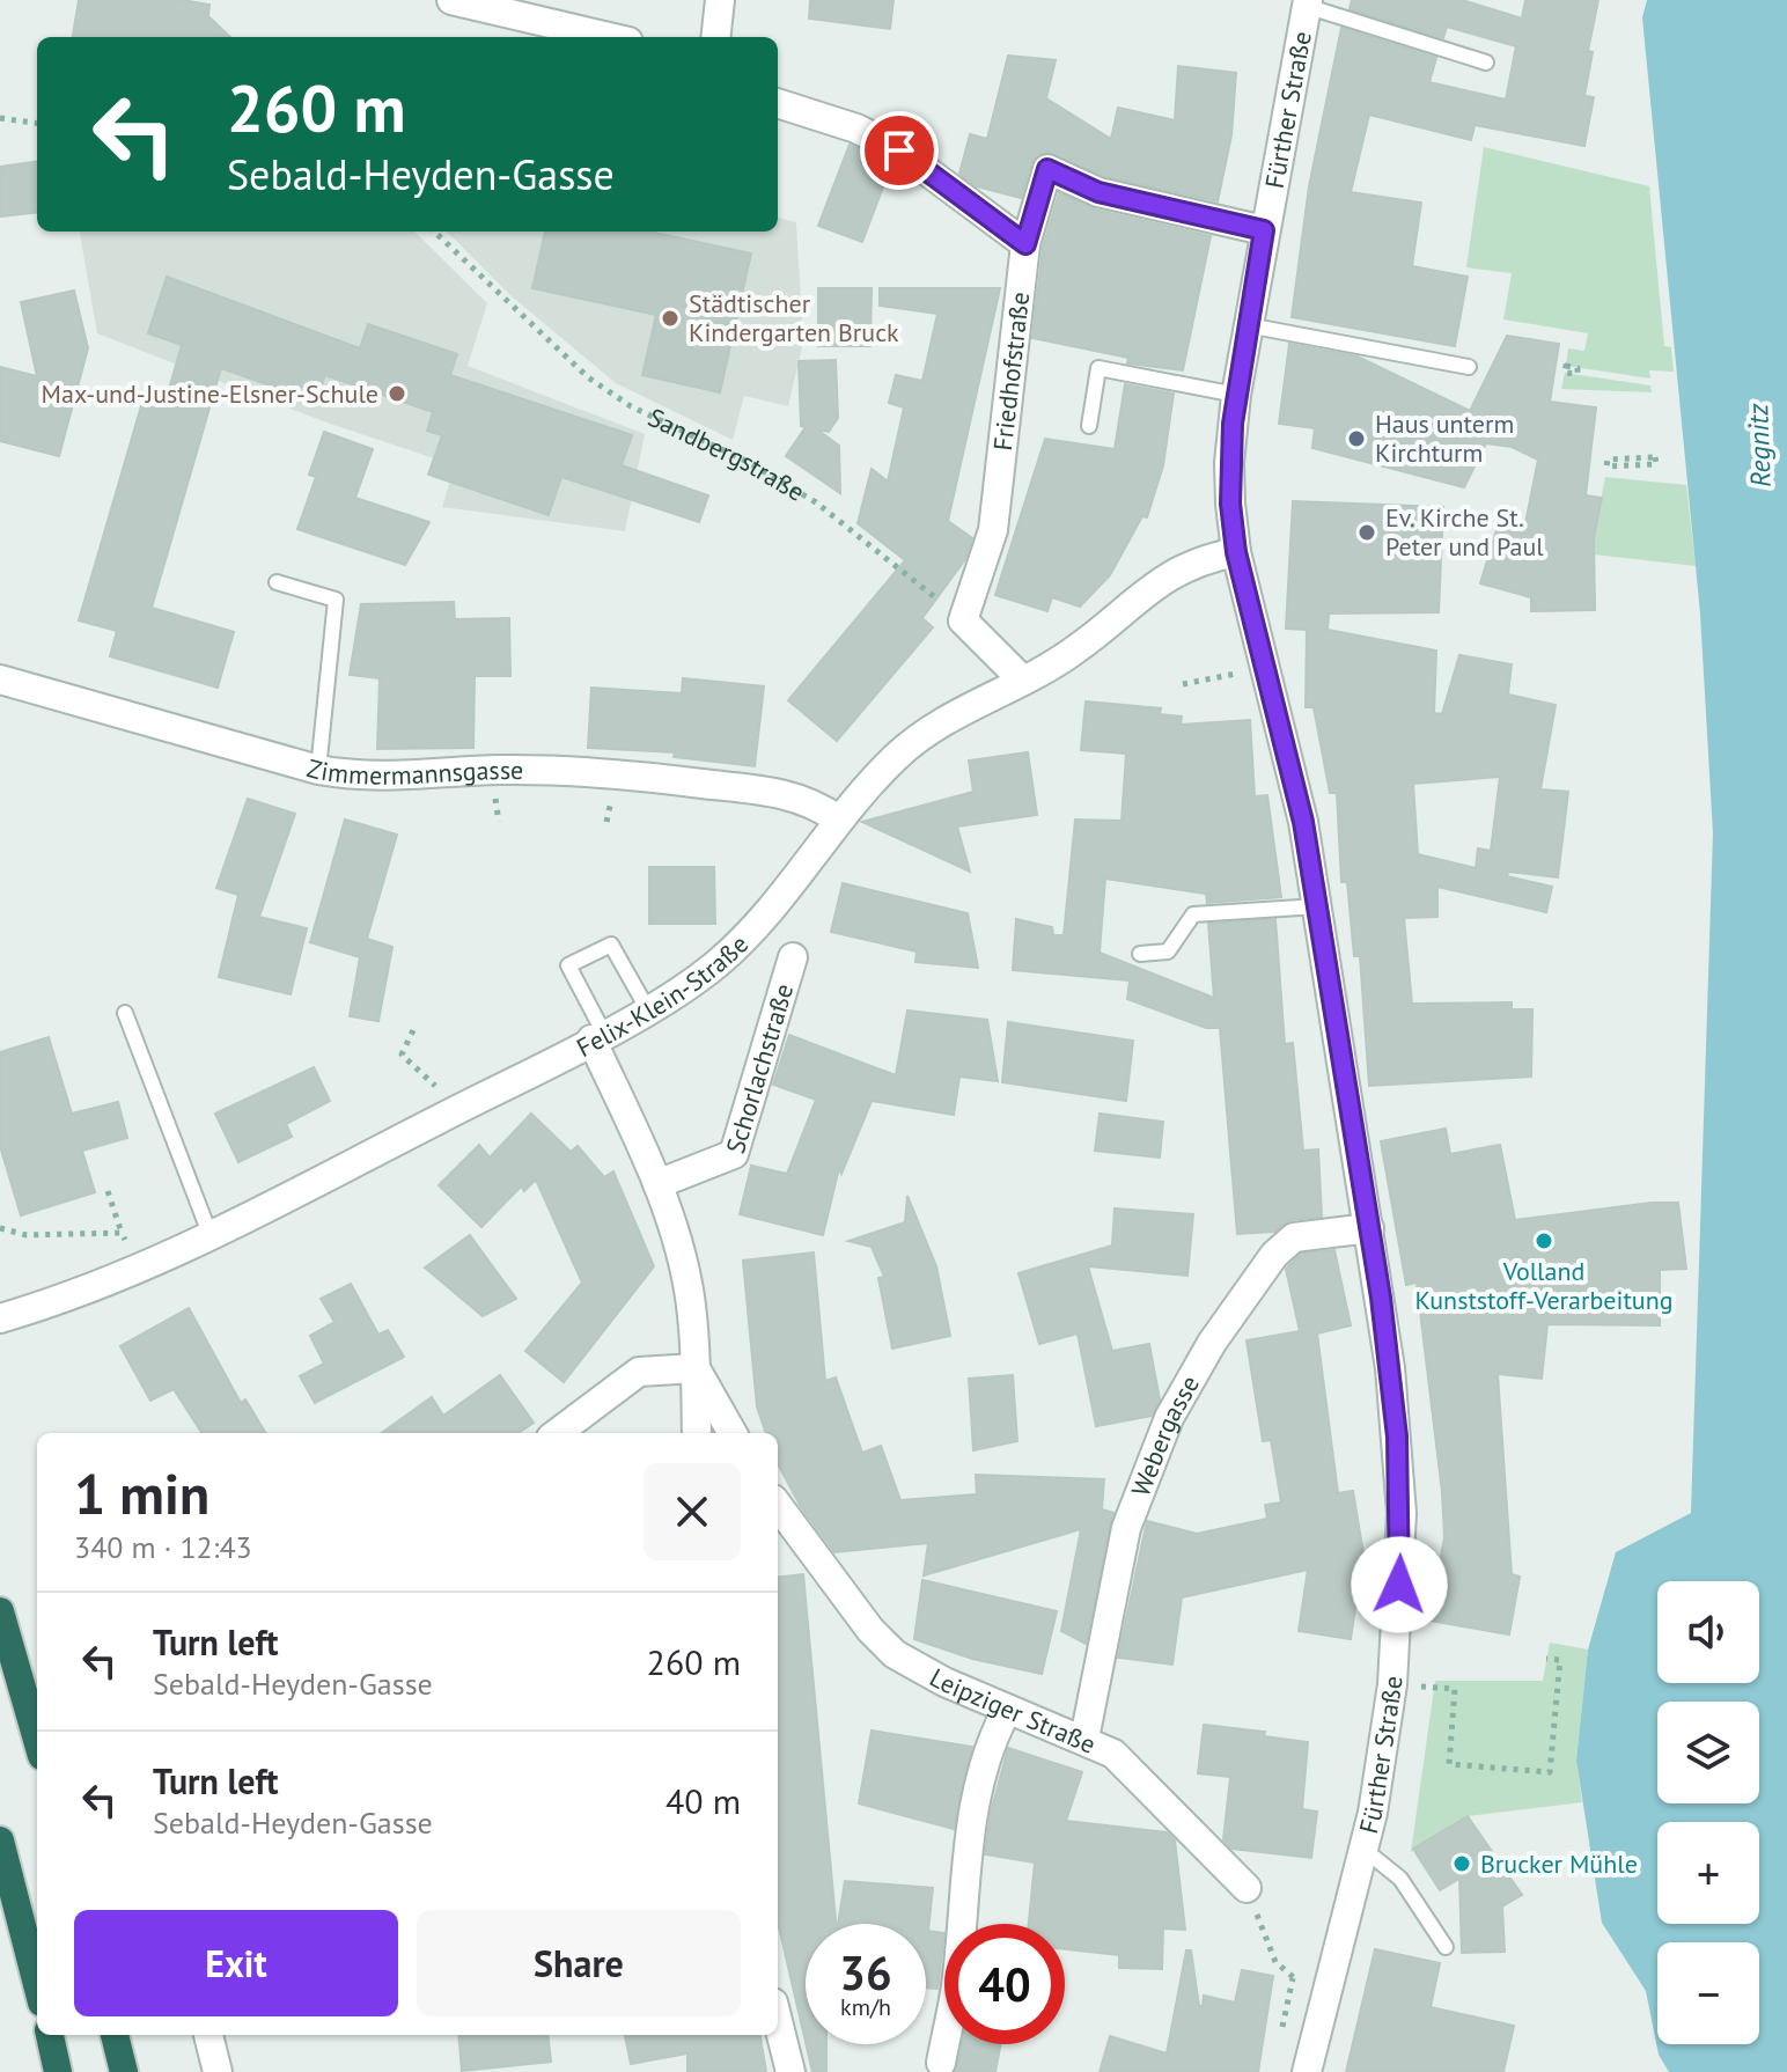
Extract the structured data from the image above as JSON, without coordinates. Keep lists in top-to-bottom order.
{
  "streets": {
    "street": [
      "Fürther Straße",
      "Friedhofstraße",
      "Zimmermannsgasse",
      "Felix-Klein-Straße",
      "Schorlachstraße",
      "Webergasse",
      "Leipziger Straße"
    ],
    "path": ["Sandbergstraße"]
  },
  "crossings": [
    ["Fürther Straße", "Friedhofstraße"],
    ["Fürther Straße", "Felix-Klein-Straße"],
    ["Fürther Straße", "Webergasse"],
    ["Friedhofstraße", "Sandbergstraße"],
    ["Zimmermannsgasse", "Felix-Klein-Straße"],
    ["Webergasse", "Leipziger Straße"]
  ],
  "water": ["Regnitz"],
  "places": [
    "Städtischer Kindergarten Bruck",
    "Max-und-Justine-Elsner-Schule",
    "Haus unterm Kirchturm",
    "Ev. Kirche St. Peter und Paul",
    "Volland Kunststoff-Verarbeitung",
    "Brucker Mühle"
  ],
  "page": {
    "turn": ["260 m", "Sebald-Heyden-Gasse"],
    "heading": ["1 min", "340 m · 12:43"],
    "map_buttons": ["+", "−"],
    "list": [
      {
        "name": "Turn left",
        "note": "Sebald-Heyden-Gasse",
        "value": "260 m"
      },
      {
        "name": "Turn left",
        "note": "Sebald-Heyden-Gasse",
        "value": "40 m"
      }
    ],
    "buttons": ["Exit", "Share"],
    "speed": "36 km/h",
    "limit": "40"
  }
}
